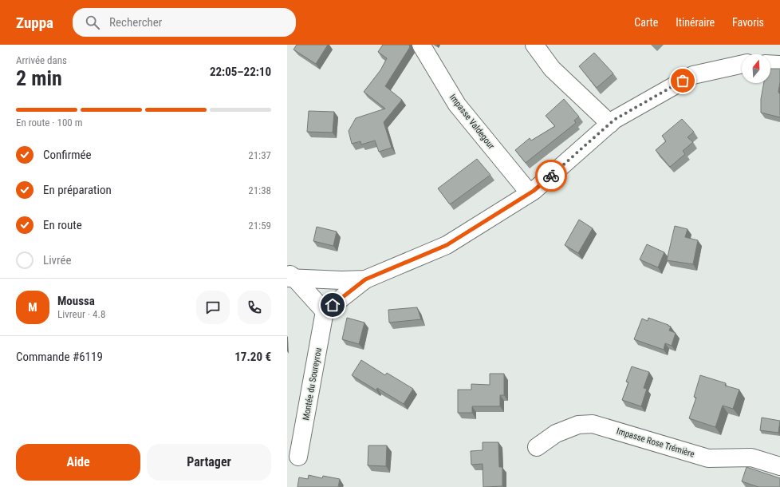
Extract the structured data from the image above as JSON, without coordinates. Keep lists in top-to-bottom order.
{
  "streets": {
    "street": ["Impasse Valdegour", "Montée du Soureyrou", "Impasse Rose Trémière"]
  },
  "north": "top",
  "page": {
    "header": "Zuppa",
    "search": "Rechercher",
    "nav": ["Carte", "Itinéraire", "Favoris"],
    "heading": ["2 min", "Arrivée dans", "22:05–22:10"],
    "panel": [
      "Moussa",
      "Livreur · 4.8",
      "Commande #6119",
      "17.20 €"
    ],
    "bar": "En route · 100 m",
    "list": [
      ["Confirmée", "21:37"],
      ["En préparation", "21:38"],
      ["En route", "21:59"],
      "Livrée"
    ],
    "round": "M",
    "buttons": ["Aide", "Partager"]
  }
}
